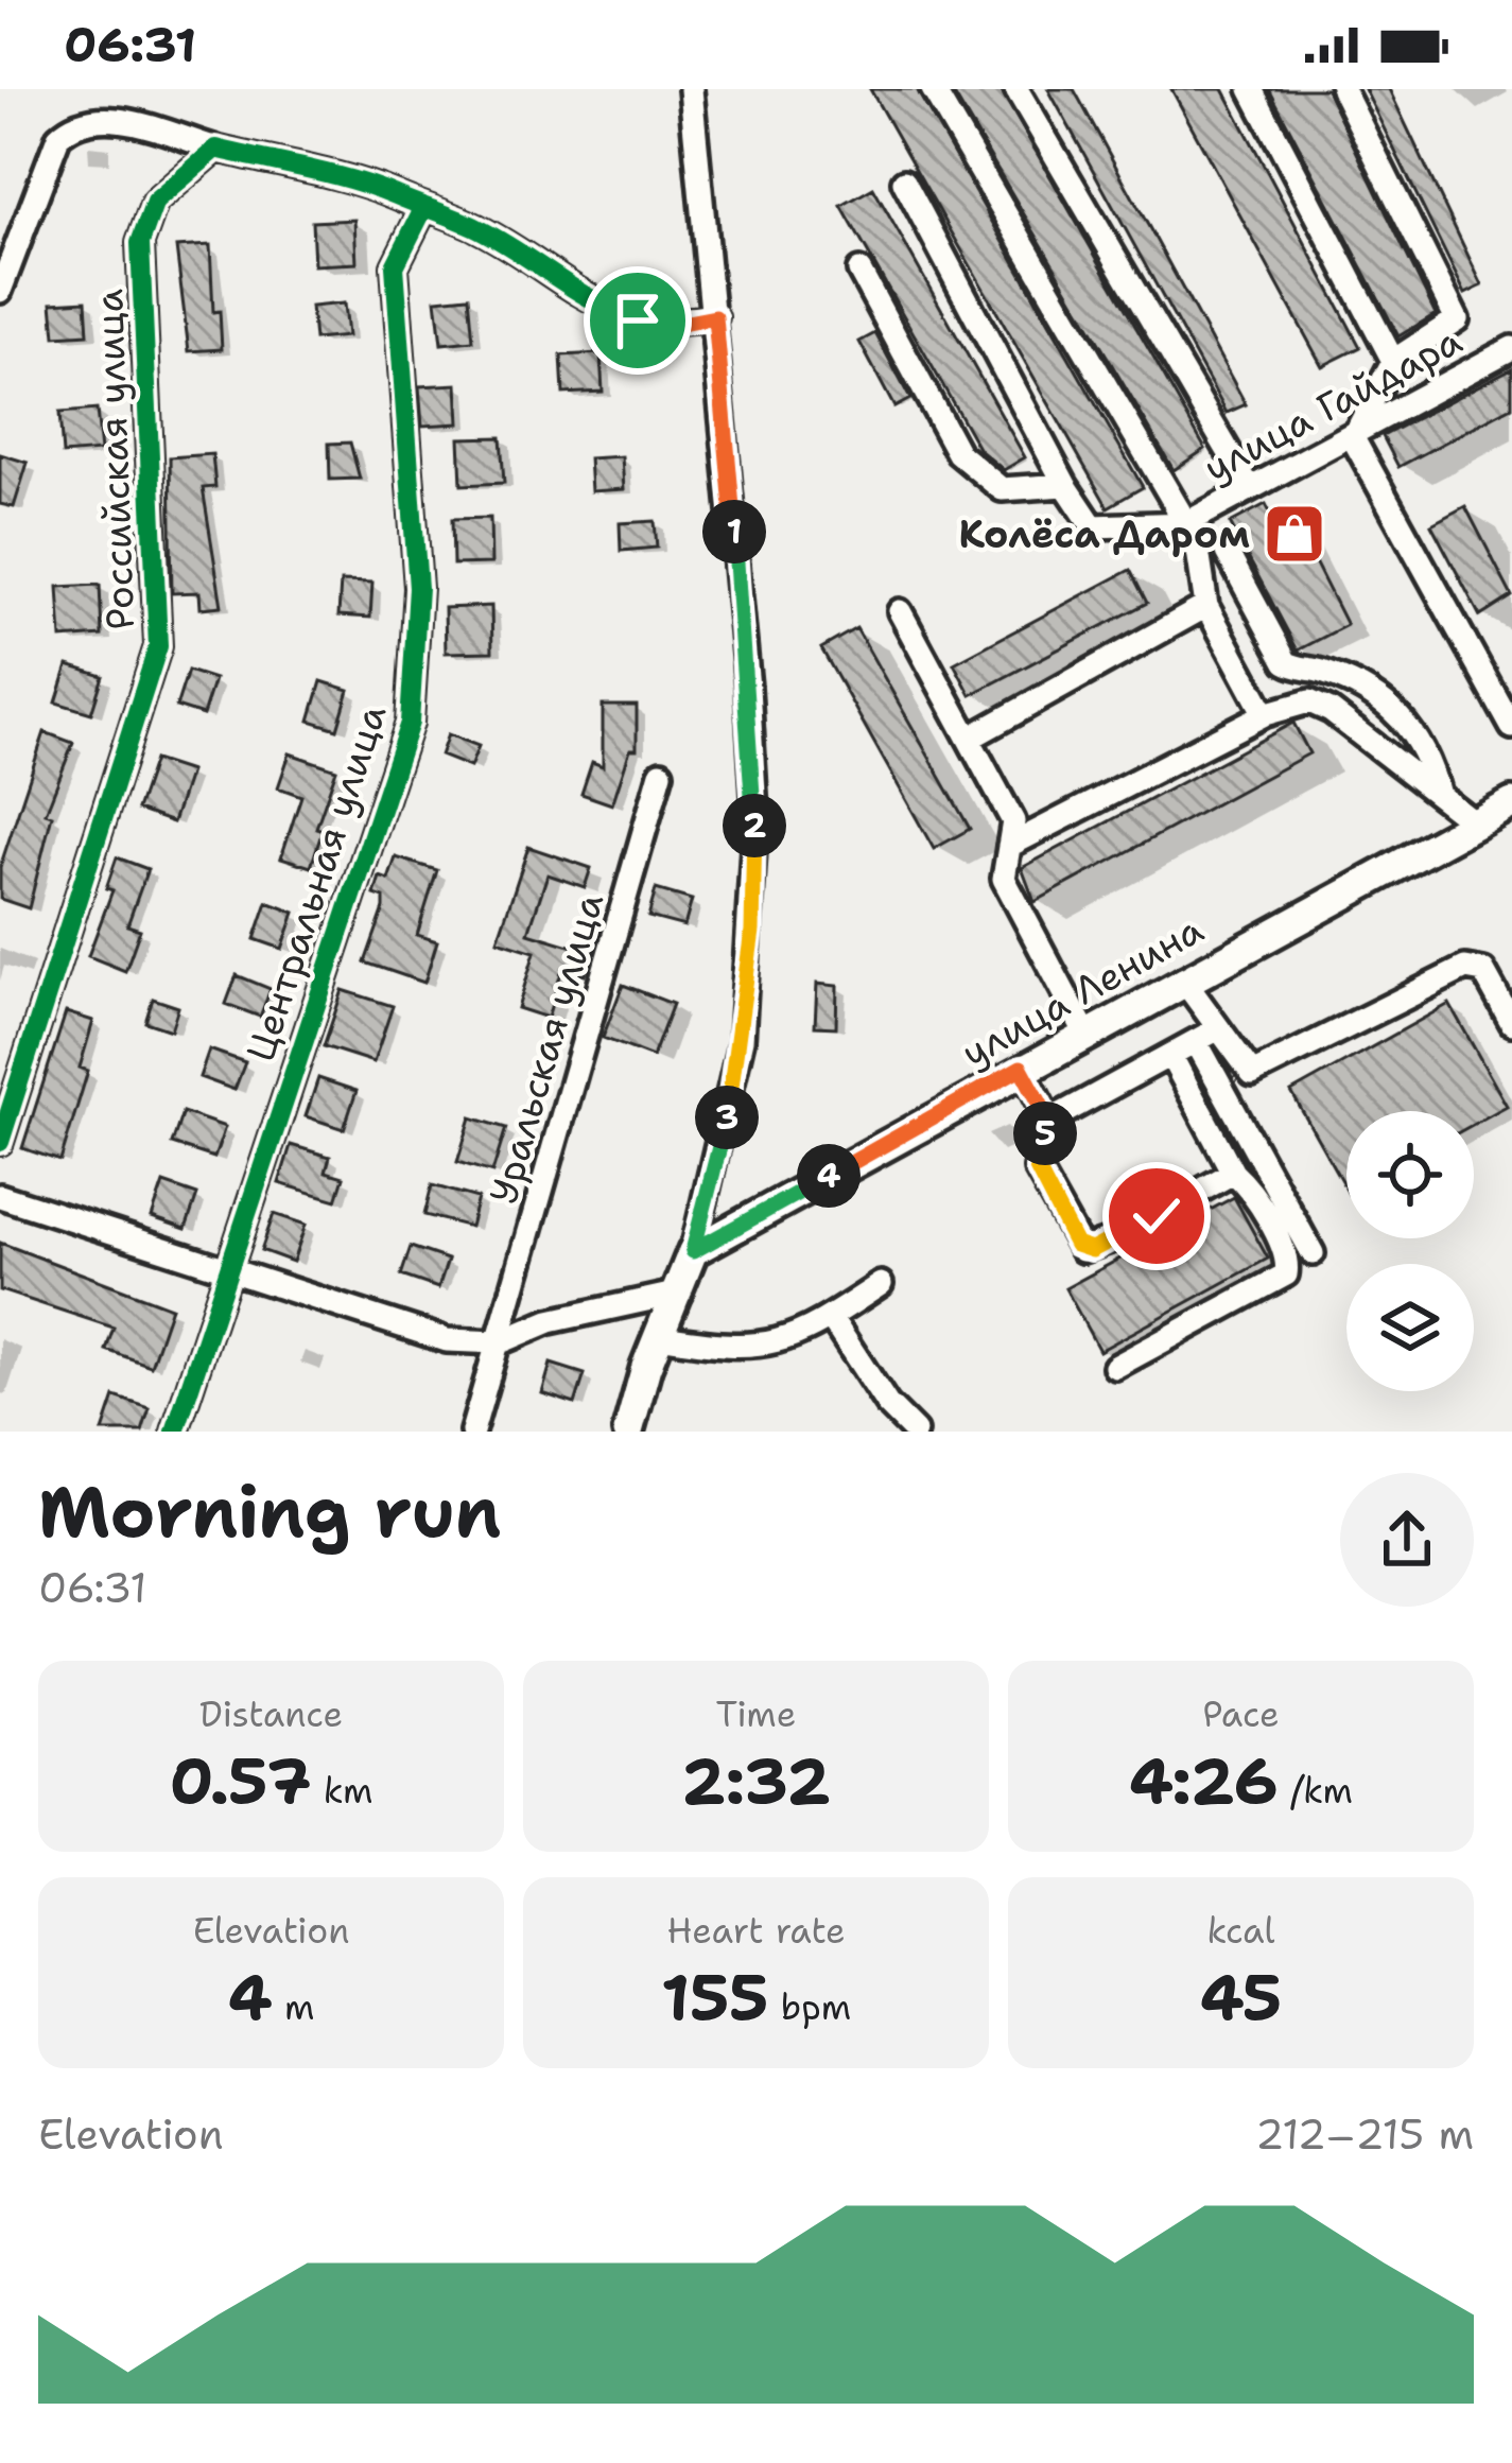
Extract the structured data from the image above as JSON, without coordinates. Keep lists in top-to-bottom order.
{
  "streets": {
    "main road": ["улица Ленина"],
    "street": [
      "улица Гайдара",
      "Российская улица",
      "Центральная улица",
      "Уральская улица"
    ]
  },
  "places": {
    "shop": ["Колёса Даром"]
  },
  "page": {
    "status": "06:31",
    "pins": [
      "1",
      "2",
      "3",
      "5",
      "4"
    ],
    "heading": ["Morning run", "06:31"],
    "stats": [
      ["Distance", "0.57 km"],
      ["Time", "2:32"],
      ["Pace", "4:26 /km"],
      ["Elevation", "4 m"],
      ["Heart rate", "155 bpm"],
      ["kcal", "45"]
    ],
    "chart": ["Elevation", "212–215 m"]
  }
}
